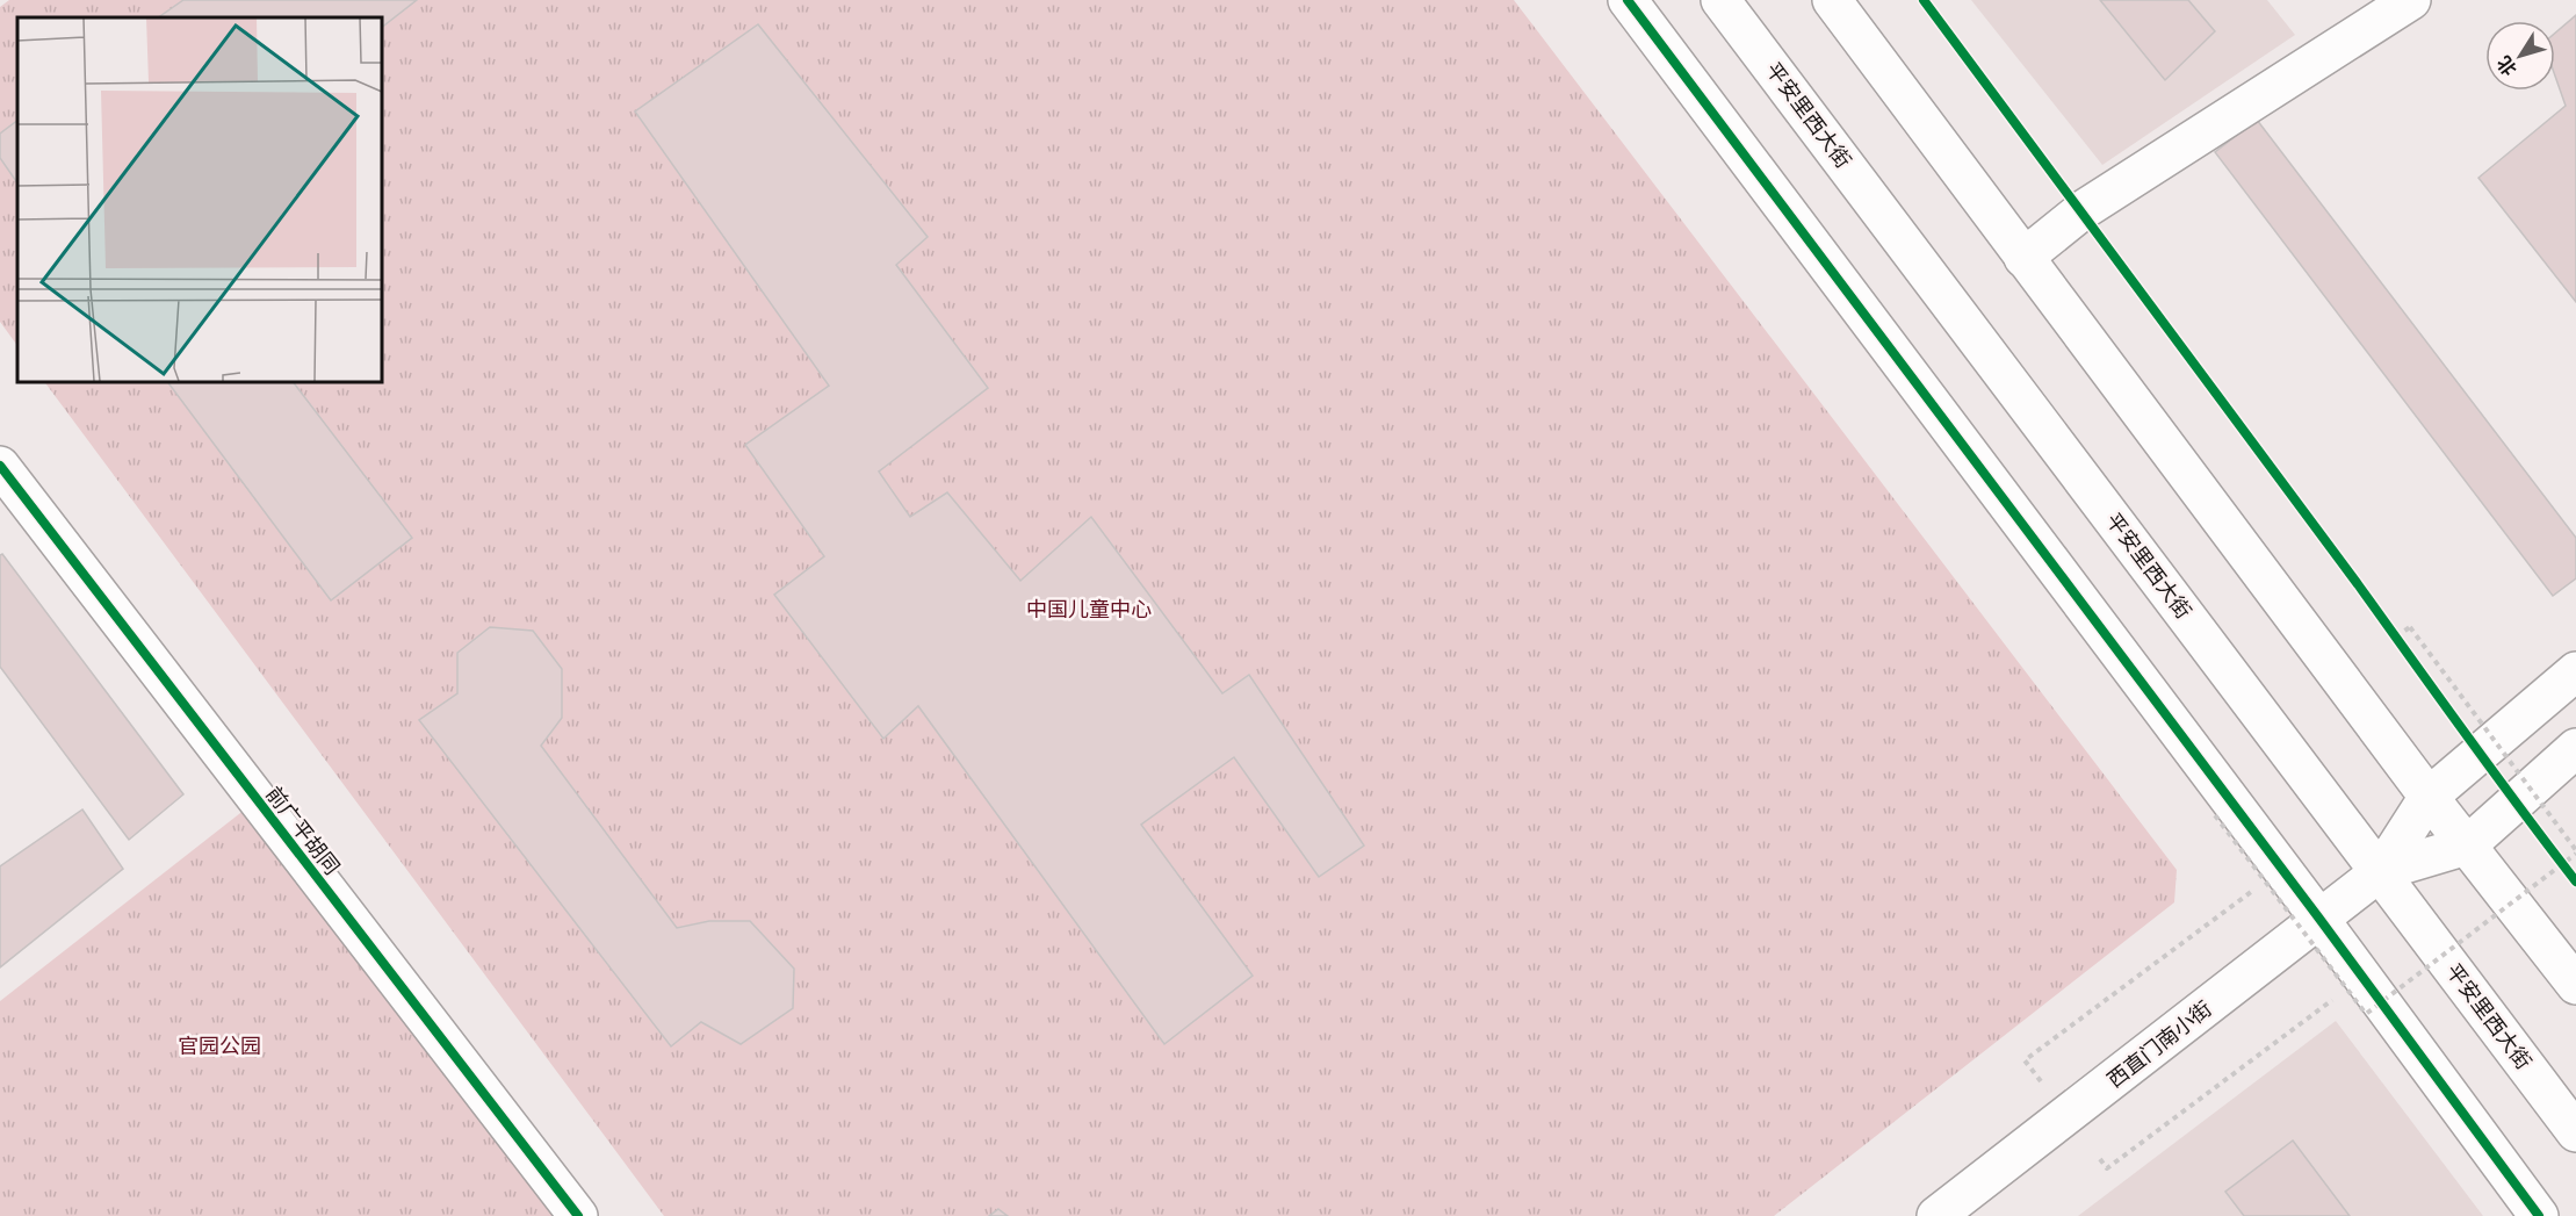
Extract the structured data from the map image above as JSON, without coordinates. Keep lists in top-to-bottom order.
{
  "streets": {
    "street": ["平安里西大街", "前广平胡同", "西直门南小街"]
  },
  "crossings": [
    ["平安里西大街", "西直门南小街"]
  ],
  "parks": ["中国儿童中心", "官园公园"],
  "north": "bottom left"
}
